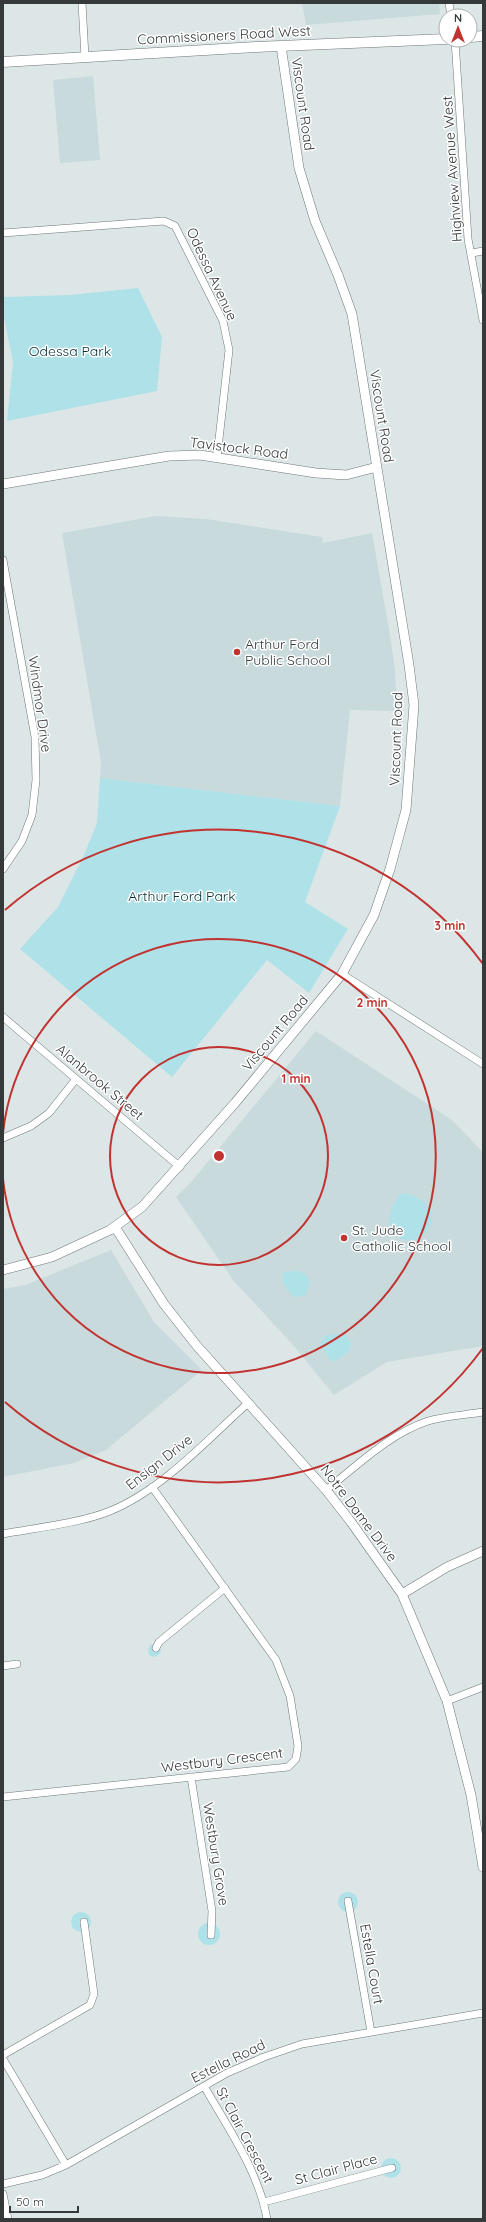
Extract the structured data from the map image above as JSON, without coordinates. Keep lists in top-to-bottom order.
{
  "streets": {
    "main road": ["Commissioners Road West"],
    "street": [
      "Viscount Road",
      "Highview Avenue West",
      "Odessa Avenue",
      "Tavistock Road",
      "Windmor Drive",
      "Alanbrook Street",
      "Ensign Drive",
      "Notre Dame Drive",
      "Westbury Crescent",
      "Westbury Grove",
      "Estella Court",
      "Estella Road",
      "St Clair Crescent",
      "St Clair Place"
    ]
  },
  "crossings": [
    ["Commissioners Road West", "Viscount Road"],
    ["Viscount Road", "Tavistock Road"],
    ["Viscount Road", "Alanbrook Street"],
    ["Viscount Road", "Notre Dame Drive"],
    ["Odessa Avenue", "Tavistock Road"],
    ["Ensign Drive", "Notre Dame Drive"],
    ["Ensign Drive", "Westbury Crescent"],
    ["Westbury Crescent", "Westbury Grove"],
    ["Estella Court", "Estella Road"],
    ["Estella Road", "St Clair Crescent"],
    ["St Clair Crescent", "St Clair Place"]
  ],
  "parks": ["Odessa Park", "Arthur Ford Park"],
  "places": ["Arthur Ford Public School", "St. Jude Catholic School"],
  "scale_bar": "50 m",
  "north": "top",
  "rings": ["3 min", "2 min", "1 min"]
}
